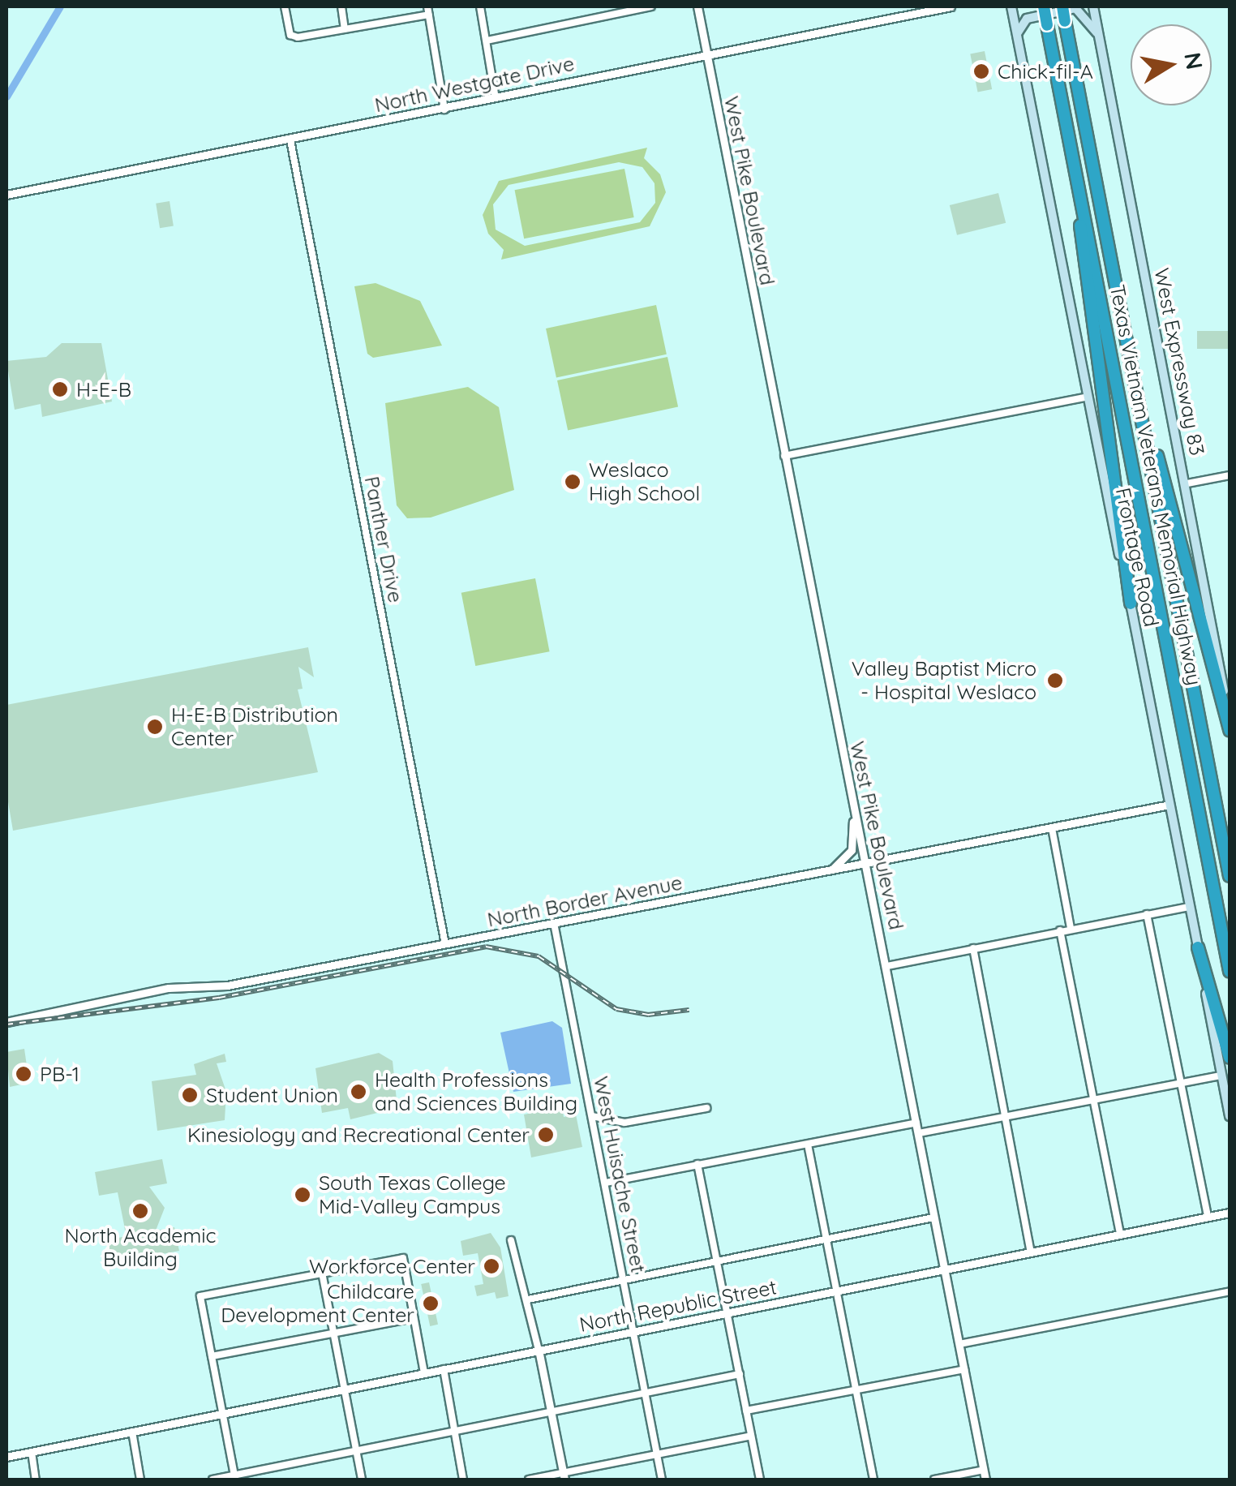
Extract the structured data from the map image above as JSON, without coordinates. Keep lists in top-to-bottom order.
{
  "streets": {
    "highway": ["Texas Vietnam Veterans Memorial Highway"],
    "main road": ["West Expressway 83", "Frontage Road"],
    "street": [
      "North Westgate Drive",
      "West Pike Boulevard",
      "Panther Drive",
      "North Border Avenue",
      "West Huisache Street",
      "North Republic Street"
    ]
  },
  "crossings": [
    ["North Westgate Drive", "West Pike Boulevard"],
    ["North Westgate Drive", "Panther Drive"],
    ["West Pike Boulevard", "North Border Avenue"],
    ["West Pike Boulevard", "North Republic Street"],
    ["Panther Drive", "North Border Avenue"],
    ["Frontage Road", "North Border Avenue"],
    ["North Border Avenue", "West Huisache Street"],
    ["West Huisache Street", "North Republic Street"]
  ],
  "places": [
    "Chick-fil-A",
    "H-E-B",
    "Weslaco High School",
    "Valley Baptist Micro - Hospital Weslaco",
    "H-E-B Distribution Center",
    "PB-1",
    "Health Professions and Sciences Building",
    "Student Union",
    "Kinesiology and Recreational Center",
    "South Texas College Mid-Valley Campus",
    "North Academic Building",
    "Workforce Center",
    "Childcare Development Center"
  ],
  "north": "right"
}
